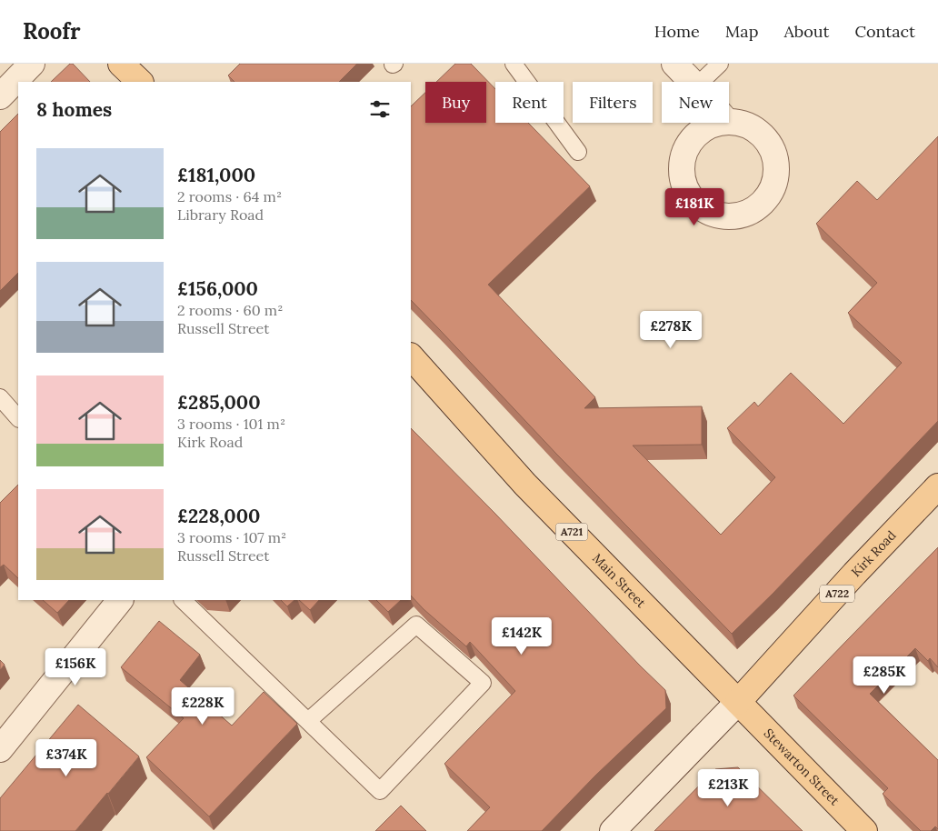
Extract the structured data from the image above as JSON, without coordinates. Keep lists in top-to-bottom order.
{
  "streets": {
    "main road": [
      "A721",
      "Kirk Road",
      "Main Street",
      "A722",
      "Stewarton Street"
    ]
  },
  "crossings": [
    ["Kirk Road", "Main Street"],
    ["Kirk Road", "Stewarton Street"],
    ["Main Street", "Stewarton Street"]
  ],
  "page": {
    "header": "Roofr",
    "nav": [
      "Home",
      "Map",
      "About",
      "Contact"
    ],
    "chip": [
      "Buy",
      "Rent",
      "Filters",
      "New"
    ],
    "heading": "8 homes",
    "list": [
      {
        "name": "£181,000",
        "note": "2 rooms · 64 m² · Library Road"
      },
      {
        "name": "£156,000",
        "note": "2 rooms · 60 m² · Russell Street"
      },
      {
        "name": "£285,000",
        "note": "3 rooms · 101 m² · Kirk Road"
      },
      {
        "name": "£228,000",
        "note": "3 rooms · 107 m² · Russell Street"
      }
    ],
    "price": [
      "£181K",
      "£278K",
      "£142K",
      "£156K",
      "£285K",
      "£228K",
      "£374K",
      "£213K"
    ]
  }
}
